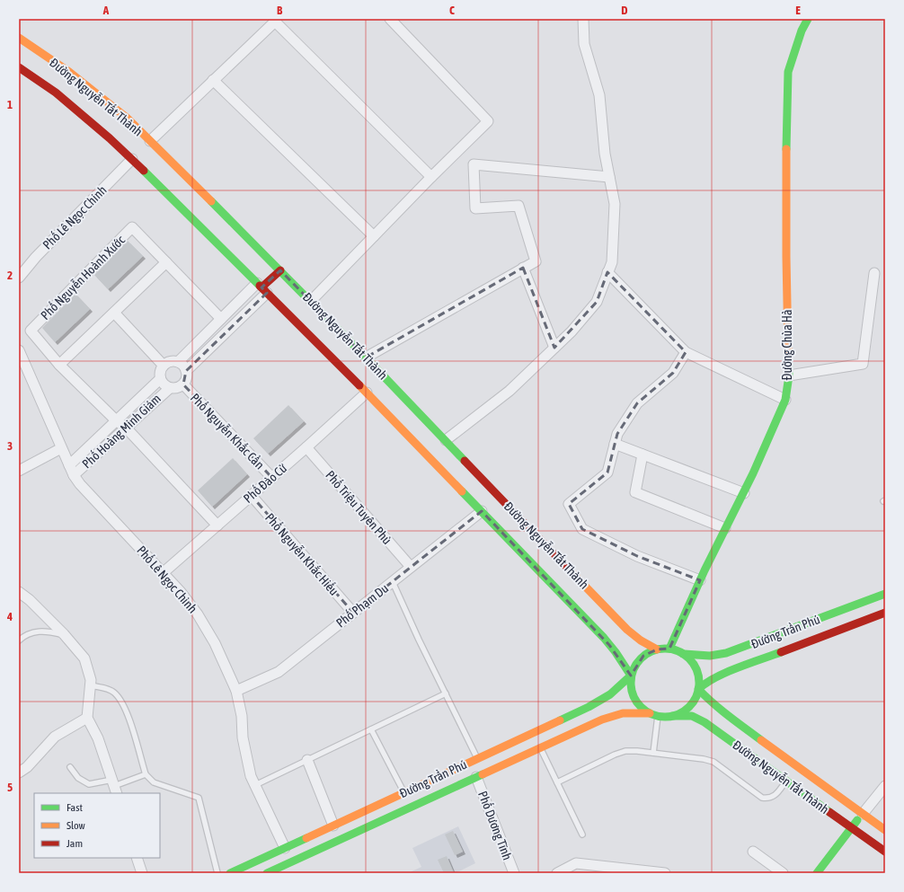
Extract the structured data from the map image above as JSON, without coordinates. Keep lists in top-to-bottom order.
{
  "streets": {
    "main road": ["Đường Nguyễn Tất Thành", "Đường Chùa Hà", "Đường Trần Phú"],
    "street": [
      "Phố Lê Ngọc Chinh",
      "Phố Nguyễn Hoành Xước",
      "Phố Hoàng Minh Giám",
      "Phố Nguyễn Khắc Cần",
      "Phố Đào Cừ",
      "Phố Triệu Tuyên Phù",
      "Phố Nguyễn Khắc Hiếu",
      "Phố Phạm Du",
      "Phố Dương Tĩnh"
    ]
  },
  "crossings": [
    ["Đường Nguyễn Tất Thành", "Phố Lê Ngọc Chinh"],
    ["Đường Nguyễn Tất Thành", "Đường Chùa Hà"],
    ["Đường Nguyễn Tất Thành", "Phố Đào Cừ"],
    ["Đường Nguyễn Tất Thành", "Phố Phạm Du"],
    ["Đường Nguyễn Tất Thành", "Đường Trần Phú"],
    ["Phố Lê Ngọc Chinh", "Phố Hoàng Minh Giám"],
    ["Phố Lê Ngọc Chinh", "Phố Đào Cừ"],
    ["Phố Lê Ngọc Chinh", "Phố Phạm Du"],
    ["Phố Lê Ngọc Chinh", "Đường Trần Phú"],
    ["Phố Nguyễn Hoành Xước", "Phố Hoàng Minh Giám"],
    ["Phố Nguyễn Hoành Xước", "Phố Đào Cừ"],
    ["Đường Chùa Hà", "Đường Trần Phú"],
    ["Phố Hoàng Minh Giám", "Phố Nguyễn Khắc Cần"],
    ["Phố Nguyễn Khắc Cần", "Phố Đào Cừ"],
    ["Phố Đào Cừ", "Phố Triệu Tuyên Phù"],
    ["Phố Đào Cừ", "Phố Nguyễn Khắc Hiếu"],
    ["Phố Triệu Tuyên Phù", "Phố Phạm Du"],
    ["Phố Nguyễn Khắc Hiếu", "Phố Phạm Du"],
    ["Đường Trần Phú", "Phố Dương Tĩnh"]
  ],
  "legend": ["Fast", "Slow", "Jam"],
  "grid": {
    "columns": [
      "A",
      "B",
      "C",
      "D",
      "E"
    ],
    "rows": [
      "1",
      "2",
      "3",
      "4",
      "5"
    ]
  }
}
